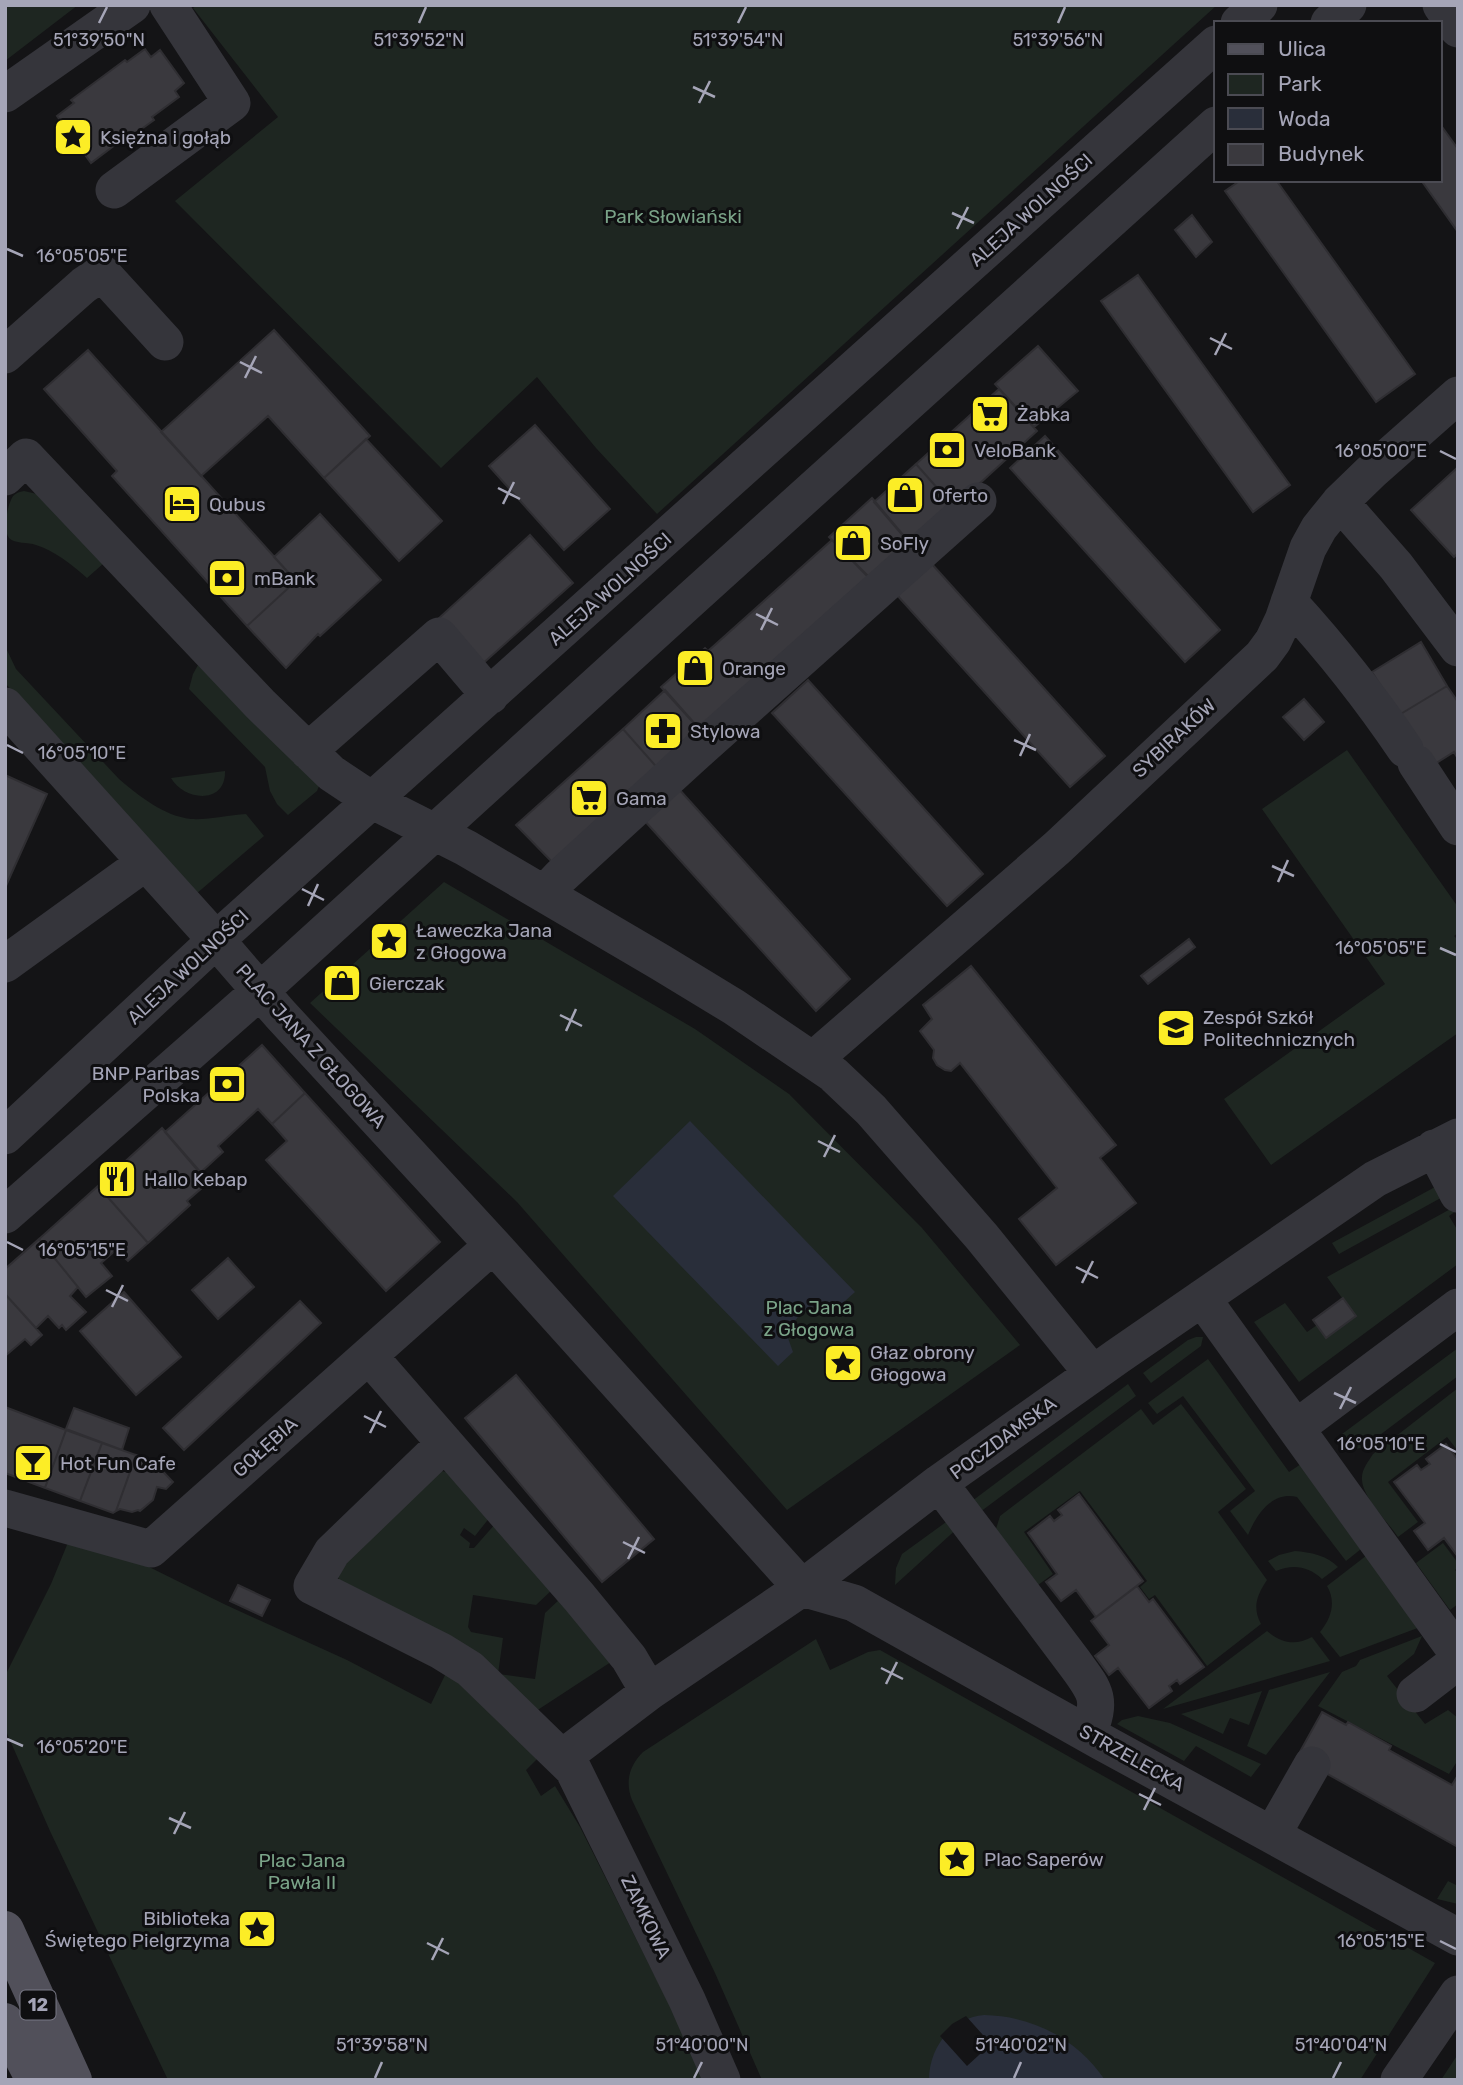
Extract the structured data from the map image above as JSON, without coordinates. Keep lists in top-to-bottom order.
{
  "streets": {
    "main road": ["12"],
    "street": [
      "ALEJA WOLNOŚCI",
      "SYBIRAKÓW",
      "PLAC JANA Z GŁOGOWA",
      "POCZDAMSKA",
      "GOŁĘBIA",
      "STRZELECKA",
      "ZAMKOWA"
    ]
  },
  "crossings": [
    ["ALEJA WOLNOŚCI", "PLAC JANA Z GŁOGOWA"],
    ["PLAC JANA Z GŁOGOWA", "POCZDAMSKA"],
    ["PLAC JANA Z GŁOGOWA", "GOŁĘBIA"],
    ["PLAC JANA Z GŁOGOWA", "STRZELECKA"],
    ["POCZDAMSKA", "STRZELECKA"],
    ["POCZDAMSKA", "ZAMKOWA"]
  ],
  "parks": ["Park Słowiański", "Plac Jana z Głogowa", "Plac Jana Pawła II"],
  "places": {
    "place": [
      "Księżna i gołąb",
      "Ławeczka Jana z Głogowa",
      "Głaz obrony Głogowa",
      "Plac Saperów",
      "Biblioteka Świętego Pielgrzyma"
    ],
    "supermarket": ["Żabka", "Gama"],
    "bank": ["VeloBank", "mBank", "BNP Paribas Polska"],
    "shop": [
      "Oferto",
      "SoFly",
      "Orange",
      "Gierczak"
    ],
    "hotel": ["Qubus"],
    "pharmacy": ["Stylowa"],
    "school or university": ["Zespół Szkół Politechnicznych"],
    "restaurant": ["Hallo Kebap"],
    "bar": ["Hot Fun Cafe"]
  },
  "legend": [
    "Ulica",
    "Park",
    "Woda",
    "Budynek"
  ],
  "coordinates": [
    "51°39'52\"N",
    "51°39'50\"N",
    "51°39'54\"N",
    "51°39'56\"N",
    "16°05'05\"E",
    "16°05'00\"E",
    "16°05'10\"E",
    "16°05'15\"E",
    "16°05'20\"E",
    "51°39'58\"N",
    "51°40'00\"N",
    "51°40'02\"N",
    "51°40'04\"N"
  ]
}
